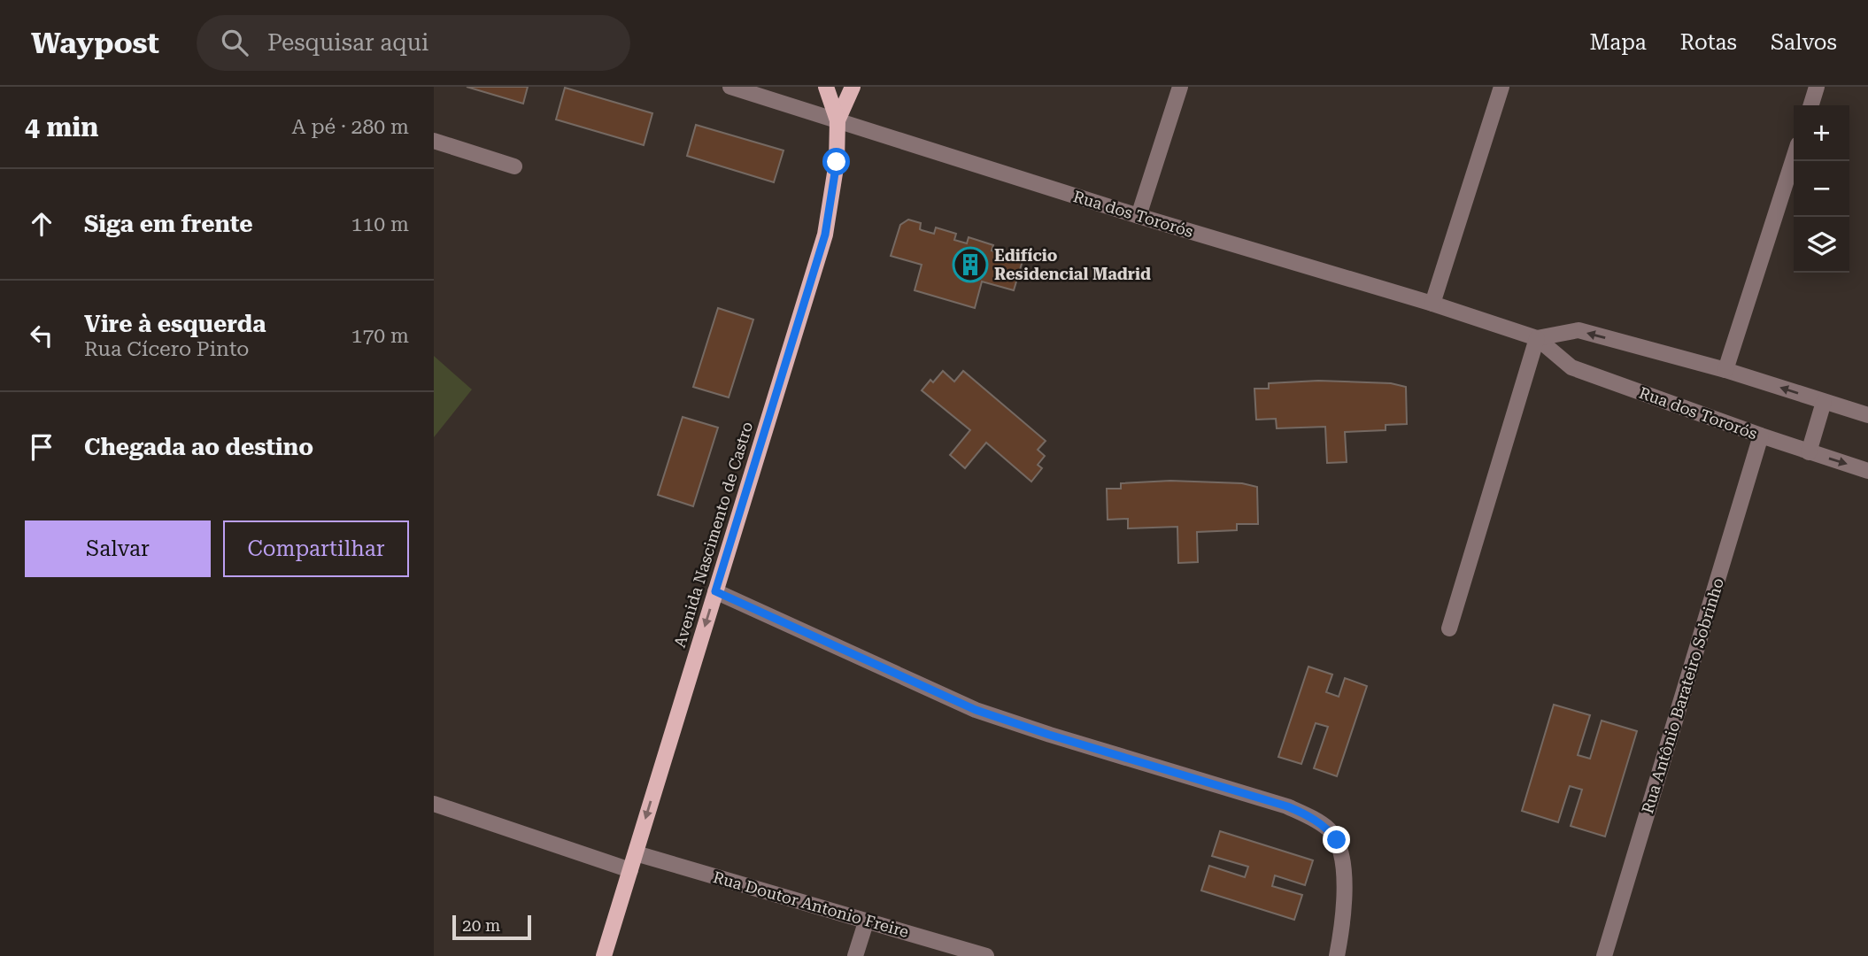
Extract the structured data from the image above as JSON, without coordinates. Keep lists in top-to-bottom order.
{
  "streets": {
    "main road": ["Avenida Nascimento de Castro"],
    "street": ["Rua dos Tororós", "Rua Antônio Barateiro Sobrinho", "Rua Doutor Antonio Freire"]
  },
  "crossings": [
    ["Rua dos Tororós", "Avenida Nascimento de Castro"],
    ["Rua dos Tororós", "Rua Antônio Barateiro Sobrinho"],
    ["Avenida Nascimento de Castro", "Rua Doutor Antonio Freire"]
  ],
  "places": {
    "building": ["Edifício Residencial Madrid"]
  },
  "scale_bar": "20 m",
  "page": {
    "header": "Waypost",
    "search": "Pesquisar aqui",
    "nav": ["Mapa", "Rotas", "Salvos"],
    "heading": ["4 min", "A pé · 280 m"],
    "map_buttons": ["+", "−"],
    "list": [
      ["Siga em frente", "110 m"],
      ["Vire à esquerda", "Rua Cícero Pinto", "170 m"],
      "Chegada ao destino"
    ],
    "buttons": ["Salvar", "Compartilhar"],
    "scale": "20 m"
  }
}
